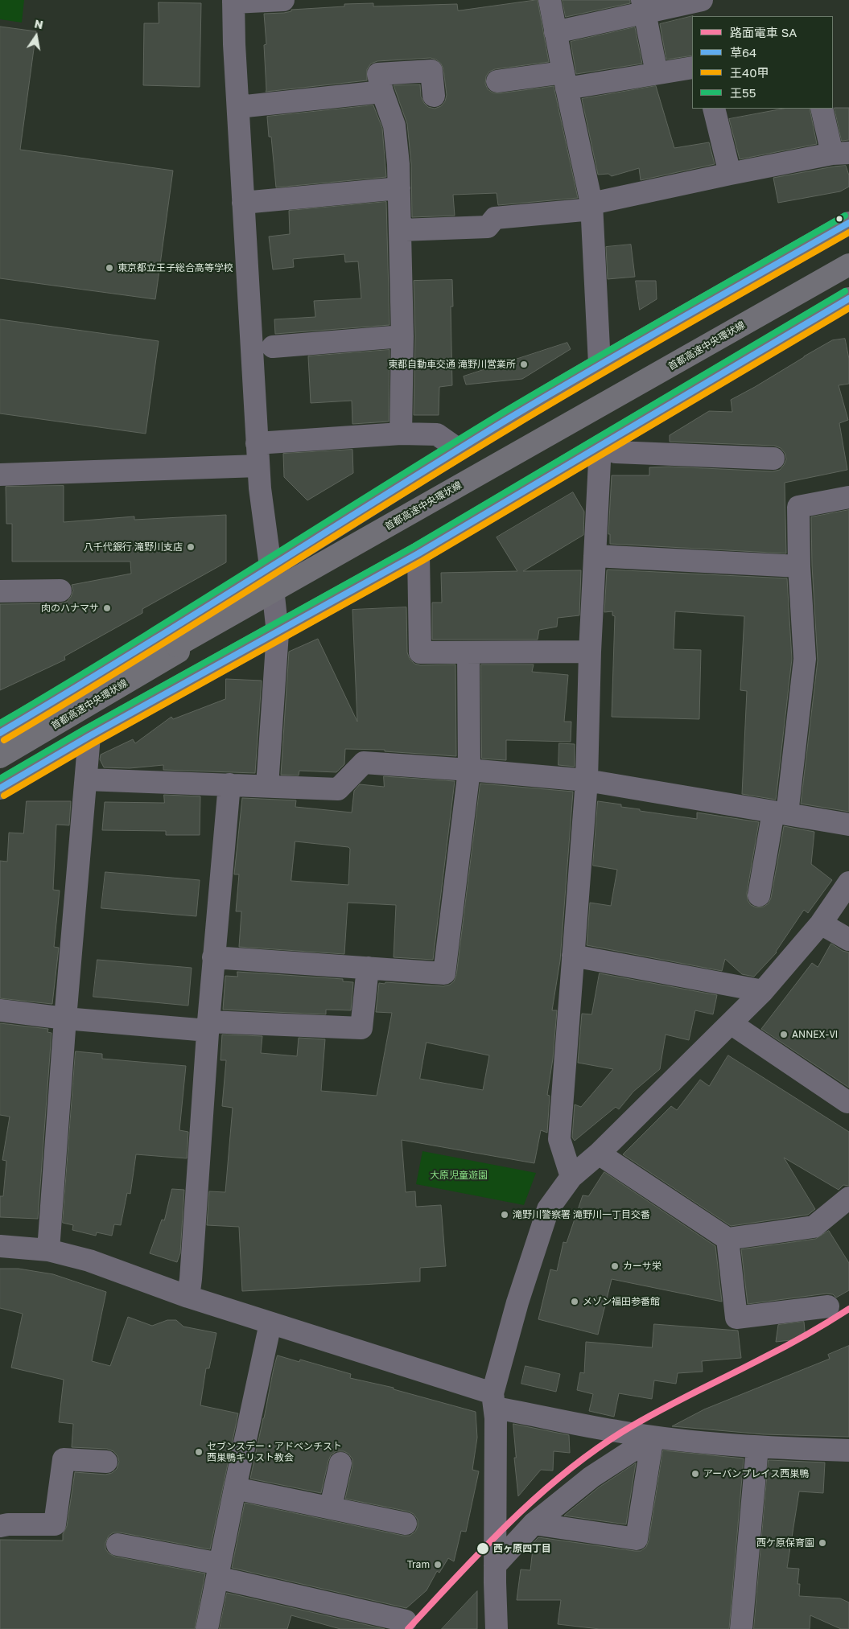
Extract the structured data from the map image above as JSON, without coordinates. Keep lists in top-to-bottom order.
{
  "streets": {
    "highway": ["首都高速中央環状線"]
  },
  "parks": ["大原児童遊園"],
  "places": [
    "東京都立王子総合高等学校",
    "東都自動車交通 滝野川営業所",
    "八千代銀行 滝野川支店",
    "肉のハナマサ",
    "ANNEX-Ⅵ",
    "滝野川警察署 滝野川一丁目交番",
    "カーサ栄",
    "メゾン福田参番館",
    "セブンスデー・アドベンチスト 西巣鴨キリスト教会",
    "アーバンプレイス西巣鴨",
    "西ケ原保育園",
    "西ヶ原四丁目",
    "Tram"
  ],
  "lines": [
    "transit line 王55",
    "transit line 草64",
    "transit line 王40甲",
    "tram line SA"
  ],
  "legend": [
    "路面電車 SA",
    "草64",
    "王40甲",
    "王55"
  ],
  "north": "top"
}
